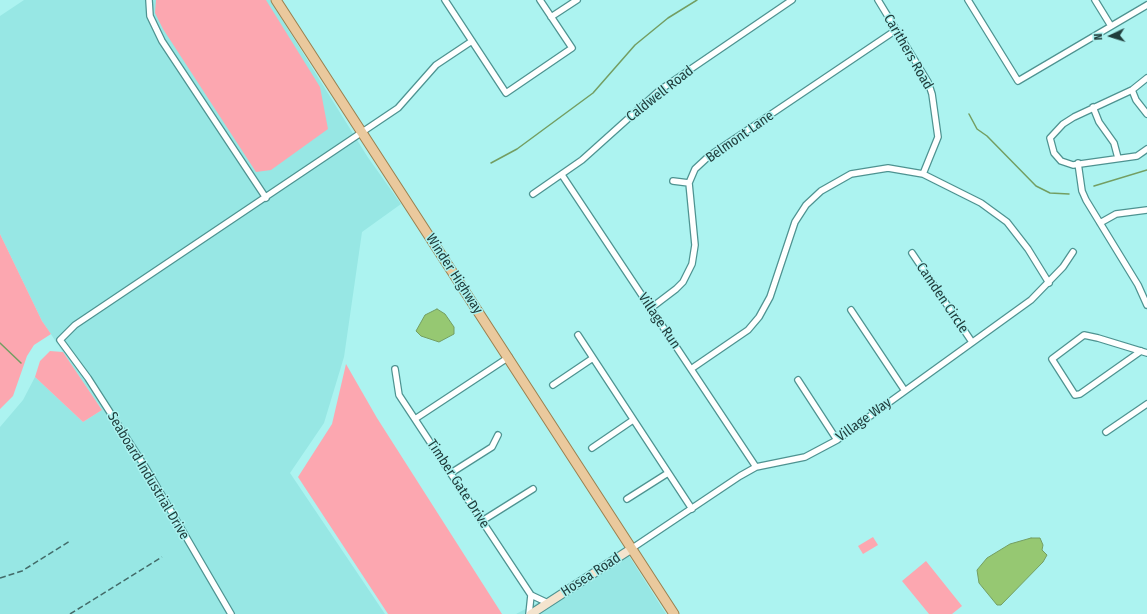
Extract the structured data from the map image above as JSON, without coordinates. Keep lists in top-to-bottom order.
{
  "streets": {
    "main road": ["Winder Highway"],
    "street": [
      "Carithers Road",
      "Caldwell Road",
      "Belmont Lane",
      "Camden Circle",
      "Village Run",
      "Village Way",
      "Seaboard Industrial Drive",
      "Timber Gate Drive",
      "Hosea Road"
    ]
  },
  "crossings": [
    ["Carithers Road", "Belmont Lane"],
    ["Caldwell Road", "Village Run"],
    ["Winder Highway", "Village Way"],
    ["Winder Highway", "Hosea Road"],
    ["Camden Circle", "Village Way"],
    ["Village Run", "Village Way"],
    ["Village Way", "Hosea Road"]
  ],
  "north": "left"
}
